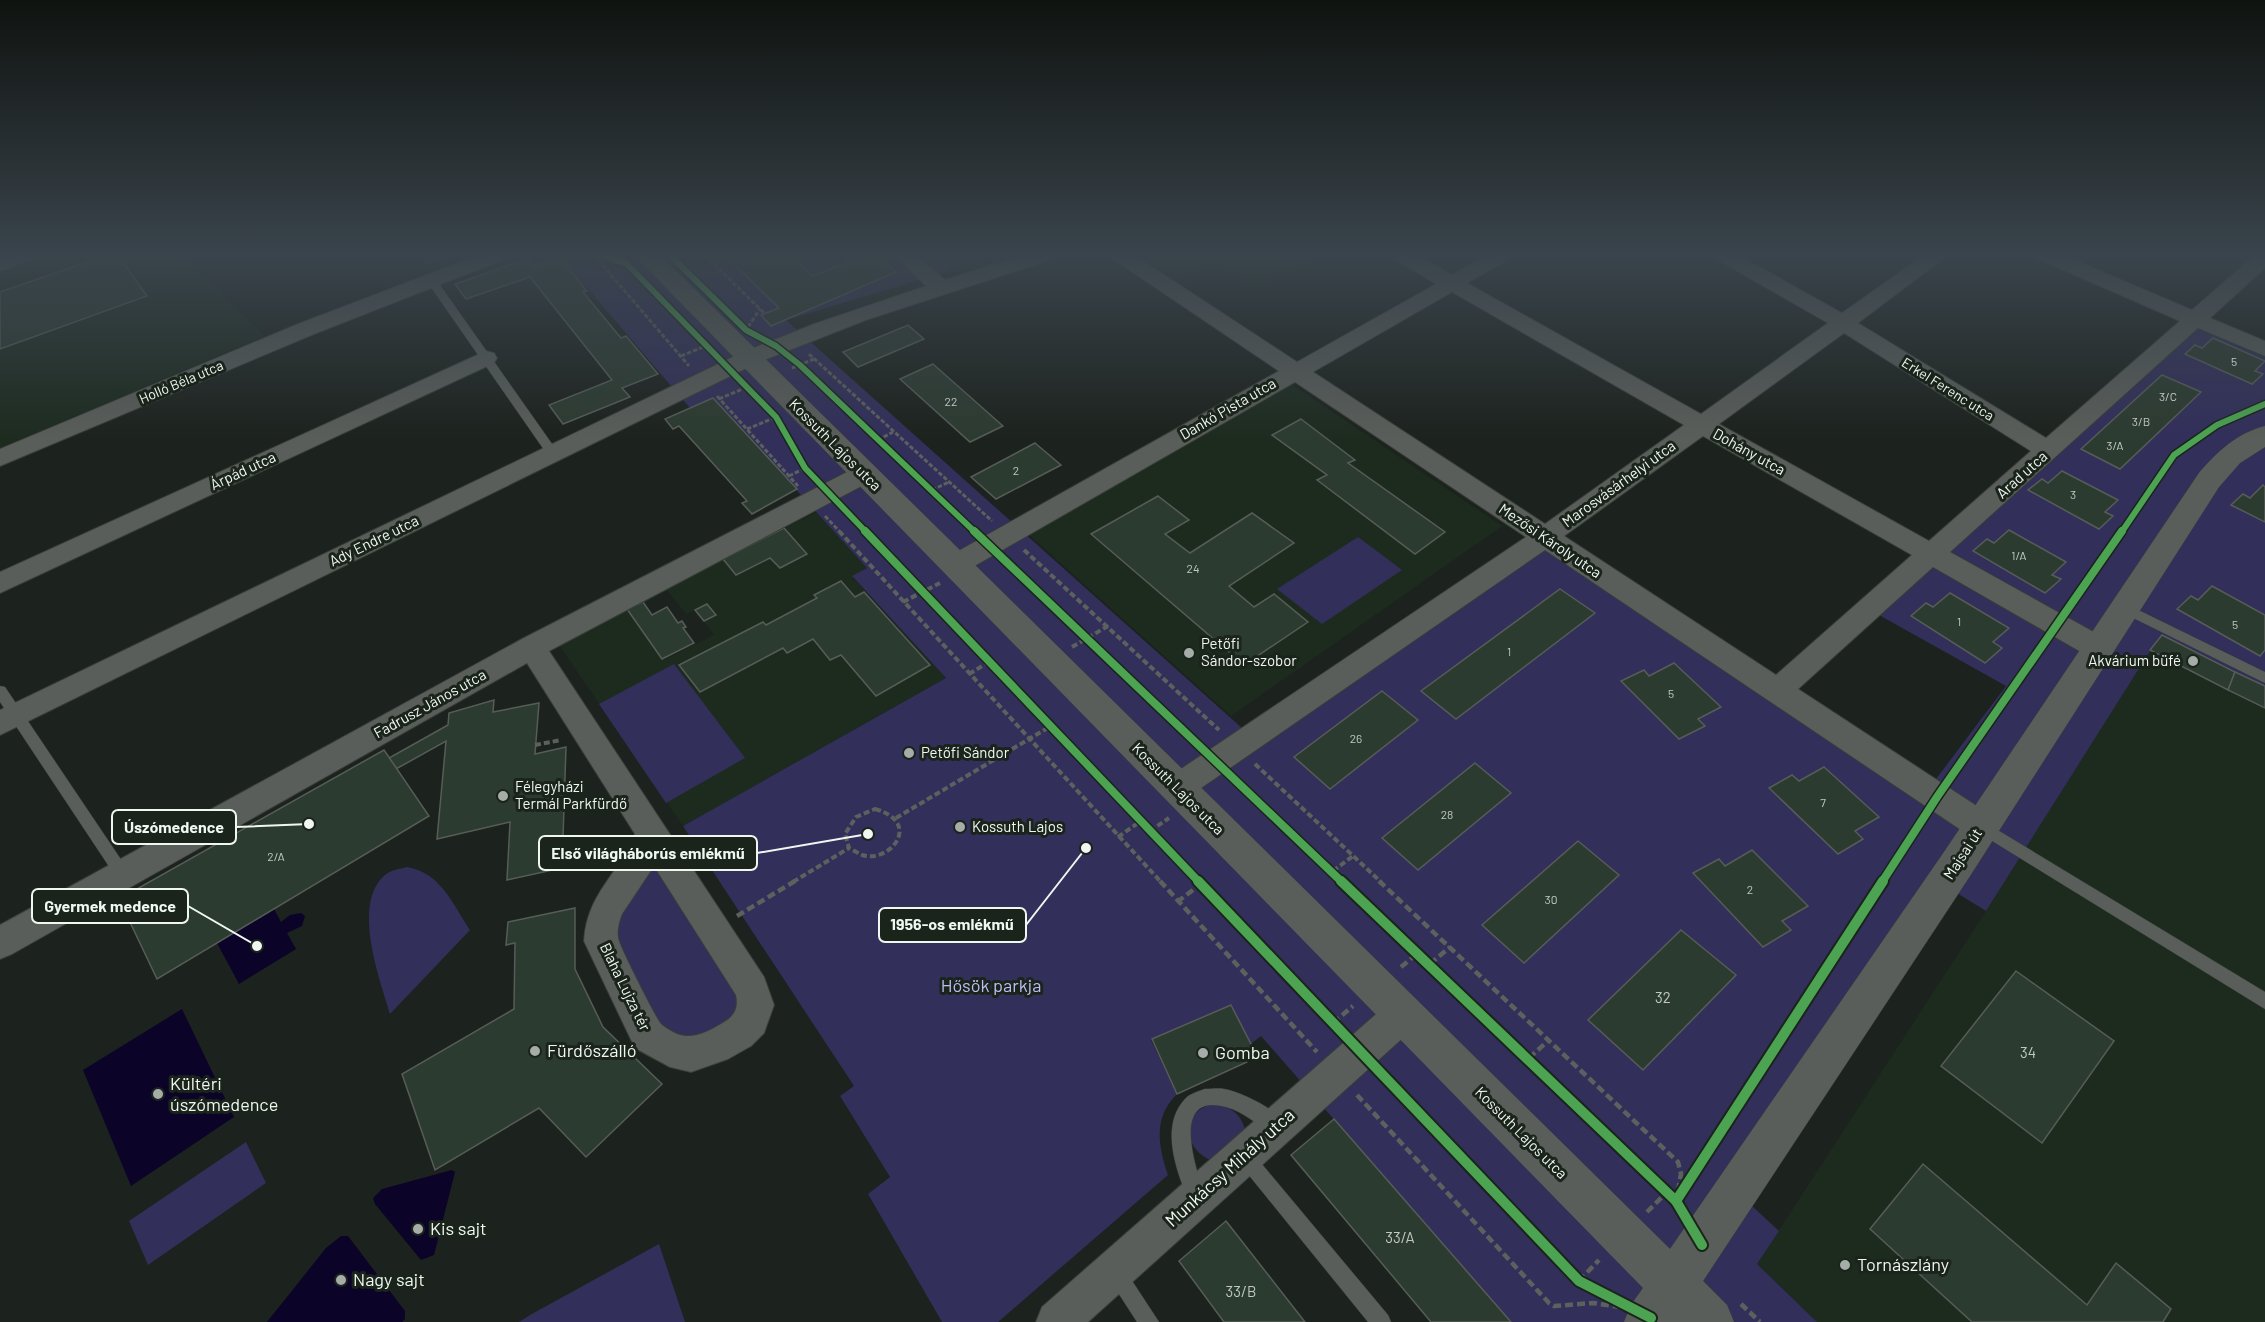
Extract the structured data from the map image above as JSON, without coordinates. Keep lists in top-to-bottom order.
{
  "streets": {
    "street": [
      "Holló Béla utca",
      "Erkel Ferenc utca",
      "Dankó Pista utca",
      "Kossuth Lajos utca",
      "Dohány utca",
      "Árpád utca",
      "Arad utca",
      "Marosvásárhelyi utca",
      "Ady Endre utca",
      "Mezősi Károly utca",
      "Fadrusz János utca",
      "Majsai út",
      "Blaha Lujza tér",
      "Munkácsy Mihály utca"
    ]
  },
  "crossings": [
    ["Erkel Ferenc utca", "Arad utca"],
    ["Erkel Ferenc utca", "Marosvásárhelyi utca"],
    ["Dankó Pista utca", "Kossuth Lajos utca"],
    ["Dankó Pista utca", "Mezősi Károly utca"],
    ["Kossuth Lajos utca", "Marosvásárhelyi utca"],
    ["Kossuth Lajos utca", "Ady Endre utca"],
    ["Kossuth Lajos utca", "Fadrusz János utca"],
    ["Kossuth Lajos utca", "Majsai út"],
    ["Kossuth Lajos utca", "Munkácsy Mihály utca"],
    ["Dohány utca", "Arad utca"],
    ["Dohány utca", "Marosvásárhelyi utca"],
    ["Dohány utca", "Majsai út"],
    ["Arad utca", "Mezősi Károly utca"],
    ["Marosvásárhelyi utca", "Mezősi Károly utca"],
    ["Mezősi Károly utca", "Majsai út"],
    ["Fadrusz János utca", "Blaha Lujza tér"]
  ],
  "parks": ["Hősök parkja"],
  "places": [
    "Petőfi Sándor-szobor",
    "Akvárium büfé",
    "Petőfi Sándor",
    "Félegyházi Termál Parkfürdő",
    "Úszómedence",
    "Kossuth Lajos",
    "Első világháborús emlékmű",
    "1956-os emlékmű",
    "Gyermek medence",
    "Fürdőszálló",
    "Gomba",
    "Kültéri úszómedence",
    "Kis sajt",
    "Tornászlány",
    "Nagy sajt"
  ],
  "house_numbers": [
    "5",
    "3/C",
    "22",
    "3/B",
    "3/A",
    "2",
    "3",
    "1/A",
    "24",
    "1",
    "5",
    "1",
    "5",
    "26",
    "7",
    "28",
    "2/A",
    "2",
    "30",
    "32",
    "34",
    "33/A",
    "33/B"
  ]
}
